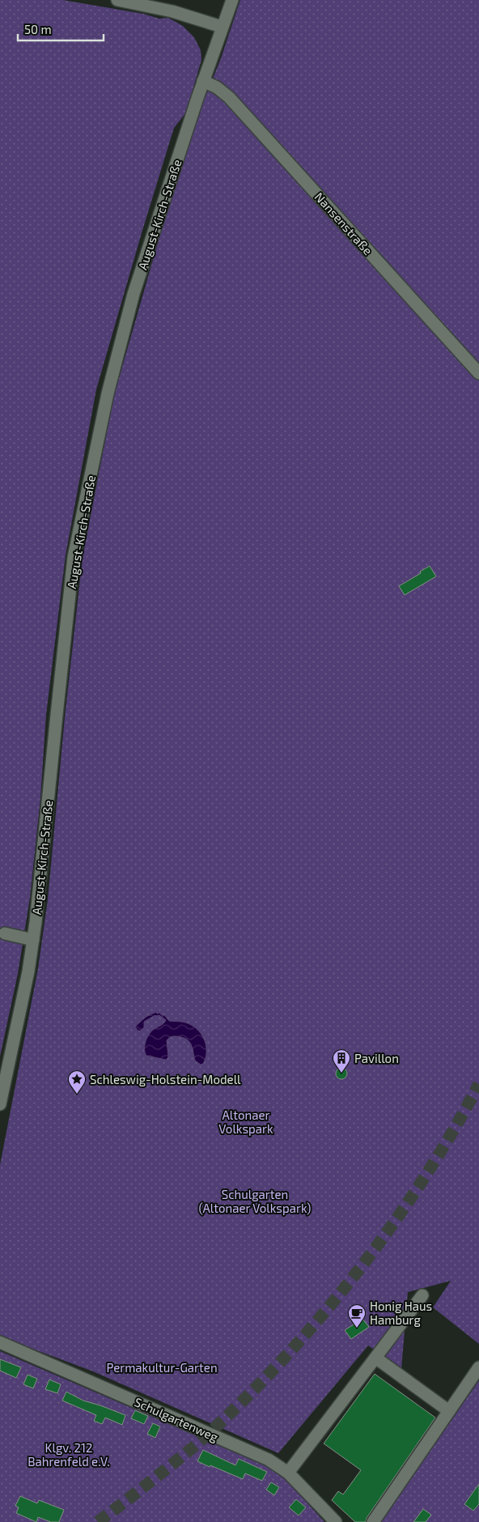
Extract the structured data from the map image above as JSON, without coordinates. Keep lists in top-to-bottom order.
{
  "streets": {
    "street": ["August-Kirch-Straße", "Nansenstraße", "Schulgartenweg"]
  },
  "crossings": [
    ["August-Kirch-Straße", "Nansenstraße"]
  ],
  "parks": [
    "Altonaer Volkspark",
    "Schulgarten (Altonaer Volkspark)",
    "Permakultur-Garten",
    "Klgv. 212 Bahrenfeld e.V."
  ],
  "places": {
    "building": ["Pavillon"],
    "place": ["Schleswig-Holstein-Modell"],
    "cafe": ["Honig Haus Hamburg"]
  },
  "scale_bar": "50 m"
}
